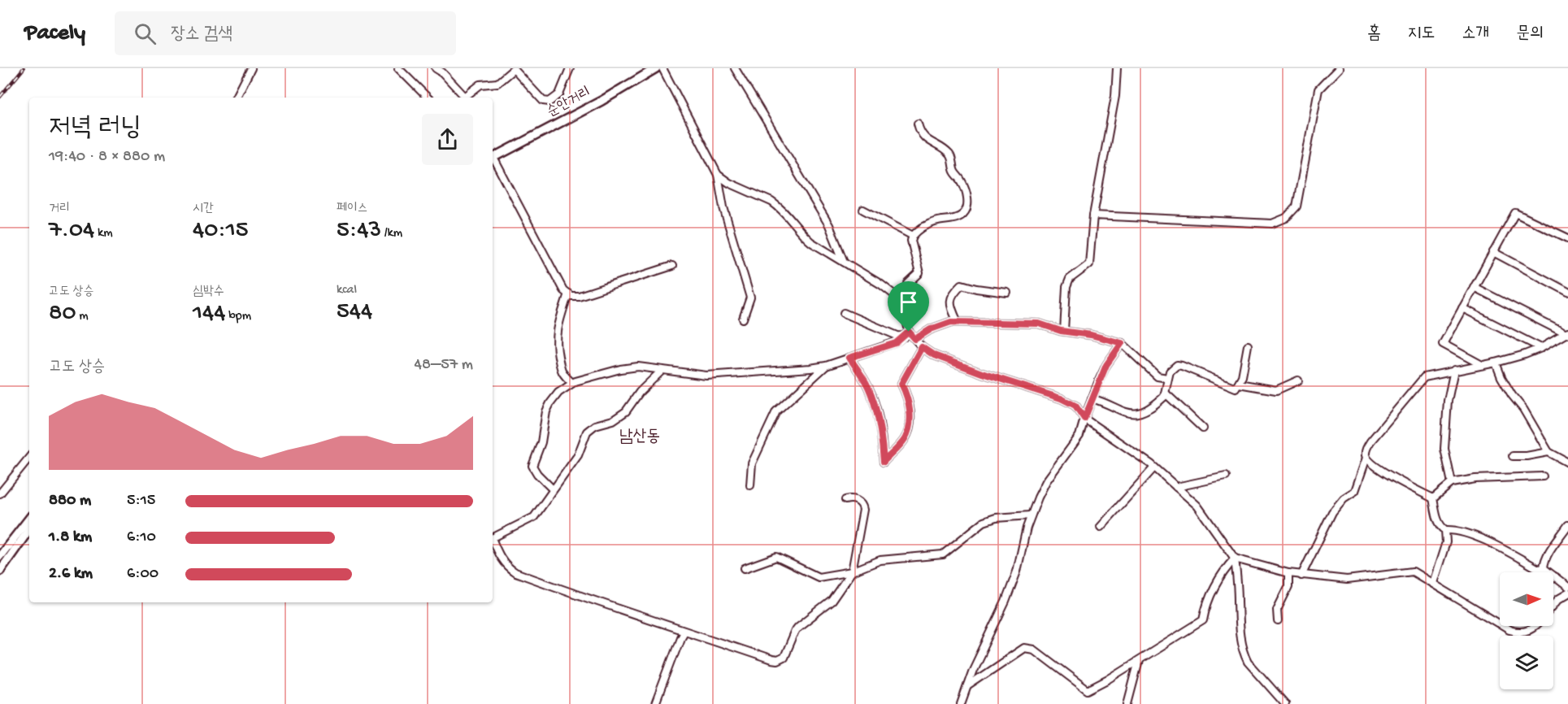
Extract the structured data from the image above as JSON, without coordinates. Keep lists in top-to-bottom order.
{
  "streets": {
    "main road": ["순안거리"]
  },
  "districts": ["남산동"],
  "north": "right",
  "page": {
    "header": "Pacely",
    "search": "장소 검색",
    "nav": [
      "홈",
      "지도",
      "소개",
      "문의"
    ],
    "heading": ["저녁 러닝", "19:40 · 8 × 880 m"],
    "stats": [
      ["거리", "7.04 km"],
      ["시간", "40:15"],
      ["페이스", "5:43 /km"],
      ["고도 상승", "80 m"],
      ["심박수", "144 bpm"],
      ["kcal", "544"]
    ],
    "chart": ["고도 상승", "48–57 m"],
    "list": [
      {
        "name": "880 m",
        "note": "5:15"
      },
      {
        "name": "1.8 km",
        "note": "6:10"
      },
      {
        "name": "2.6 km",
        "note": "6:00"
      }
    ]
  }
}
